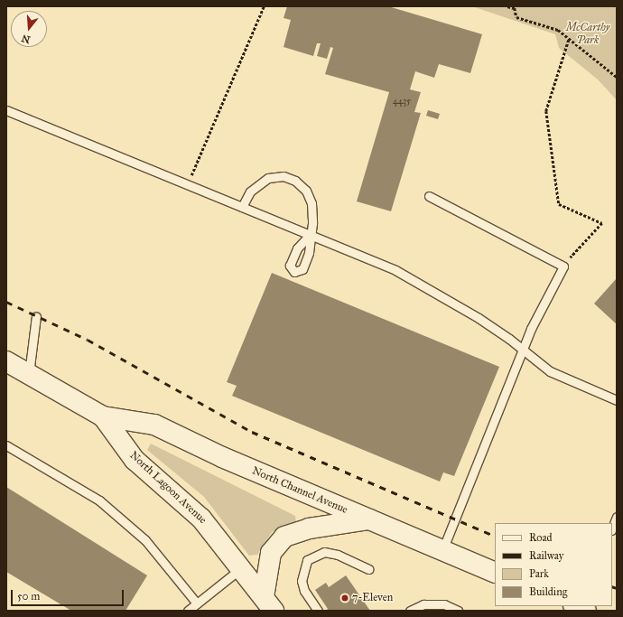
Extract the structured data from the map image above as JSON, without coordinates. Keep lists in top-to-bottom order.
{
  "streets": {
    "main road": ["North Lagoon Avenue", "North Channel Avenue"]
  },
  "crossings": [
    ["North Lagoon Avenue", "North Channel Avenue"]
  ],
  "parks": ["McCarthy Park"],
  "places": ["7-Eleven"],
  "house_numbers": ["4435"],
  "legend": [
    "Road",
    "Railway",
    "Park",
    "Building"
  ],
  "scale_bar": "50 m",
  "north": "bottom"
}
